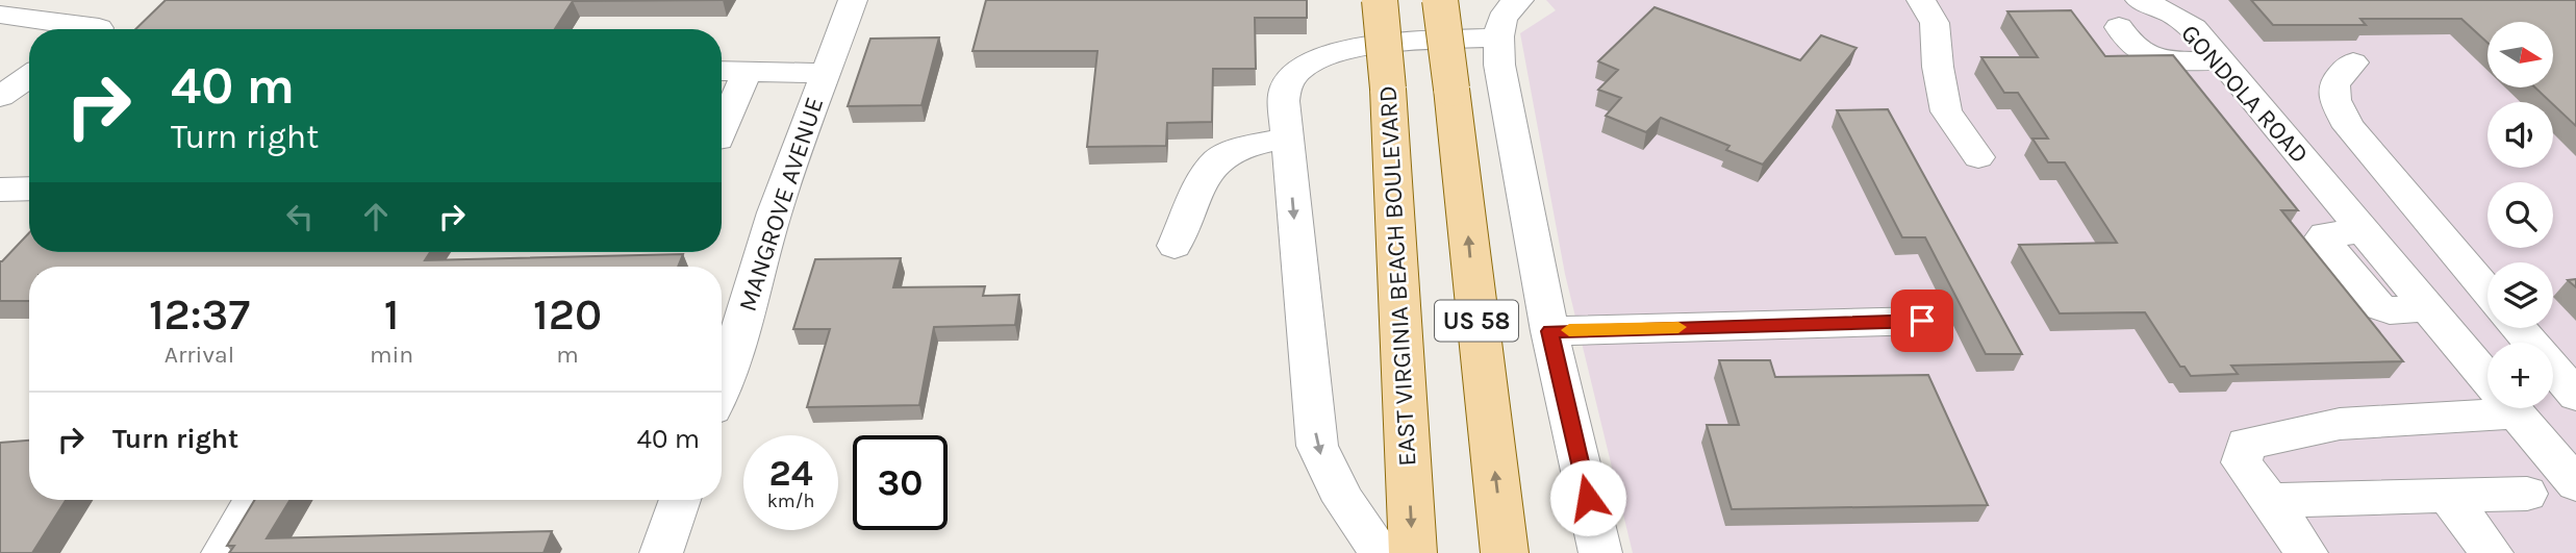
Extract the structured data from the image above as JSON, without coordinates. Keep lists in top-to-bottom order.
{
  "streets": {
    "main road": ["EAST VIRGINIA BEACH BOULEVARD", "US 58"],
    "street": ["GONDOLA ROAD", "MANGROVE AVENUE"]
  },
  "north": "right",
  "page": {
    "map_buttons": "+",
    "turn": ["40 m", "Turn right"],
    "eta": [
      "12:37",
      "Arrival",
      "1",
      "min",
      "120",
      "m"
    ],
    "list": [
      {
        "name": "Turn right",
        "value": "40 m"
      }
    ],
    "speed": "24 km/h",
    "limit": "30"
  }
}
